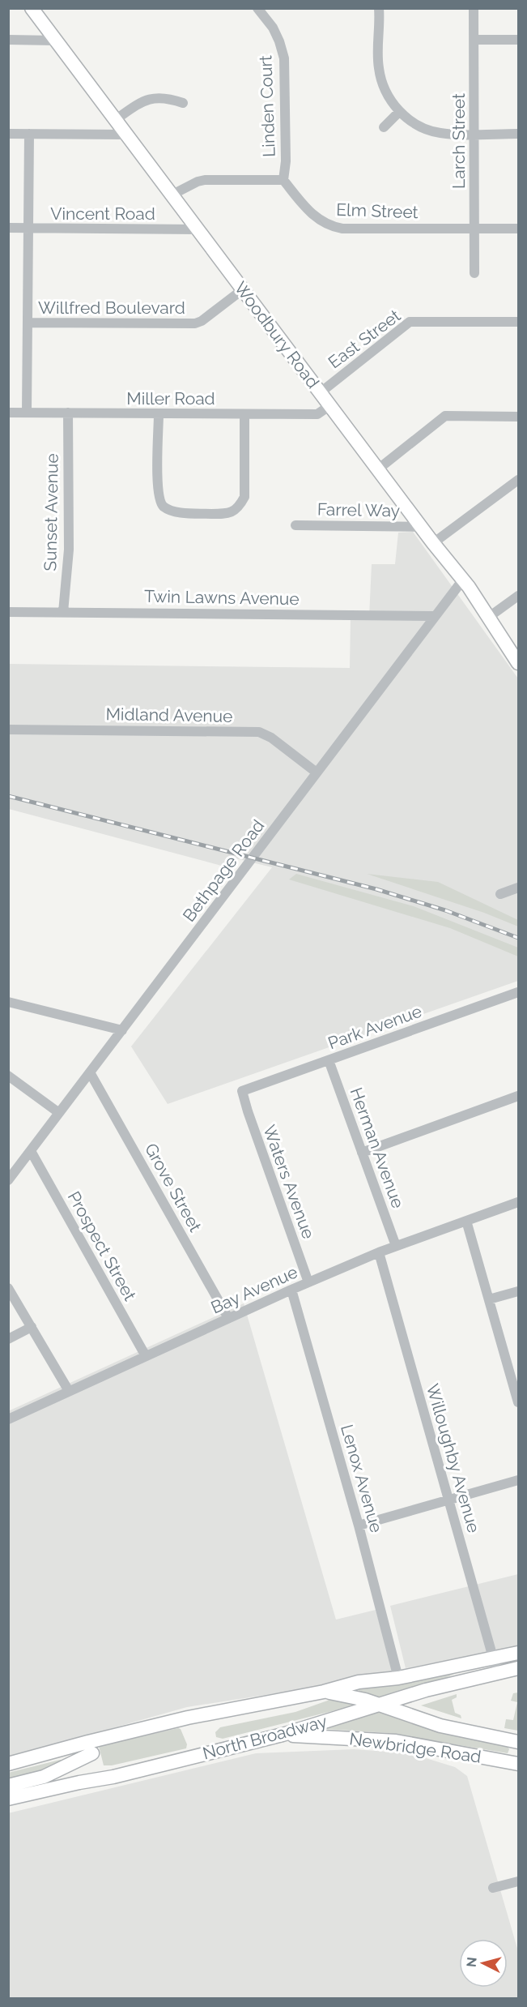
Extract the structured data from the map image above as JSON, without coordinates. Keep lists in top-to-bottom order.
{
  "streets": {
    "main road": ["Woodbury Road", "North Broadway", "Newbridge Road"],
    "street": [
      "Linden Court",
      "Larch Street",
      "Elm Street",
      "Vincent Road",
      "Willfred Boulevard",
      "East Street",
      "Miller Road",
      "Farrel Way",
      "Sunset Avenue",
      "Twin Lawns Avenue",
      "Midland Avenue",
      "Bethpage Road",
      "Park Avenue",
      "Herman Avenue",
      "Waters Avenue",
      "Grove Street",
      "Prospect Street",
      "Bay Avenue",
      "Willoughby Avenue",
      "Lenox Avenue"
    ]
  },
  "crossings": [
    ["Linden Court", "Elm Street"],
    ["Larch Street", "Elm Street"],
    ["Vincent Road", "Woodbury Road"],
    ["Willfred Boulevard", "Woodbury Road"],
    ["Woodbury Road", "East Street"],
    ["Woodbury Road", "Miller Road"],
    ["Woodbury Road", "Farrel Way"],
    ["Woodbury Road", "Bethpage Road"],
    ["Miller Road", "Sunset Avenue"],
    ["Sunset Avenue", "Twin Lawns Avenue"],
    ["Twin Lawns Avenue", "Bethpage Road"],
    ["Midland Avenue", "Bethpage Road"],
    ["Bethpage Road", "Grove Street"],
    ["Bethpage Road", "Prospect Street"],
    ["Park Avenue", "Herman Avenue"],
    ["Park Avenue", "Waters Avenue"],
    ["Herman Avenue", "Bay Avenue"],
    ["Waters Avenue", "Bay Avenue"],
    ["Grove Street", "Bay Avenue"],
    ["Prospect Street", "Bay Avenue"],
    ["Bay Avenue", "Willoughby Avenue"],
    ["Bay Avenue", "Lenox Avenue"],
    ["Willoughby Avenue", "North Broadway"],
    ["Lenox Avenue", "North Broadway"],
    ["North Broadway", "Newbridge Road"]
  ],
  "north": "left"
}
